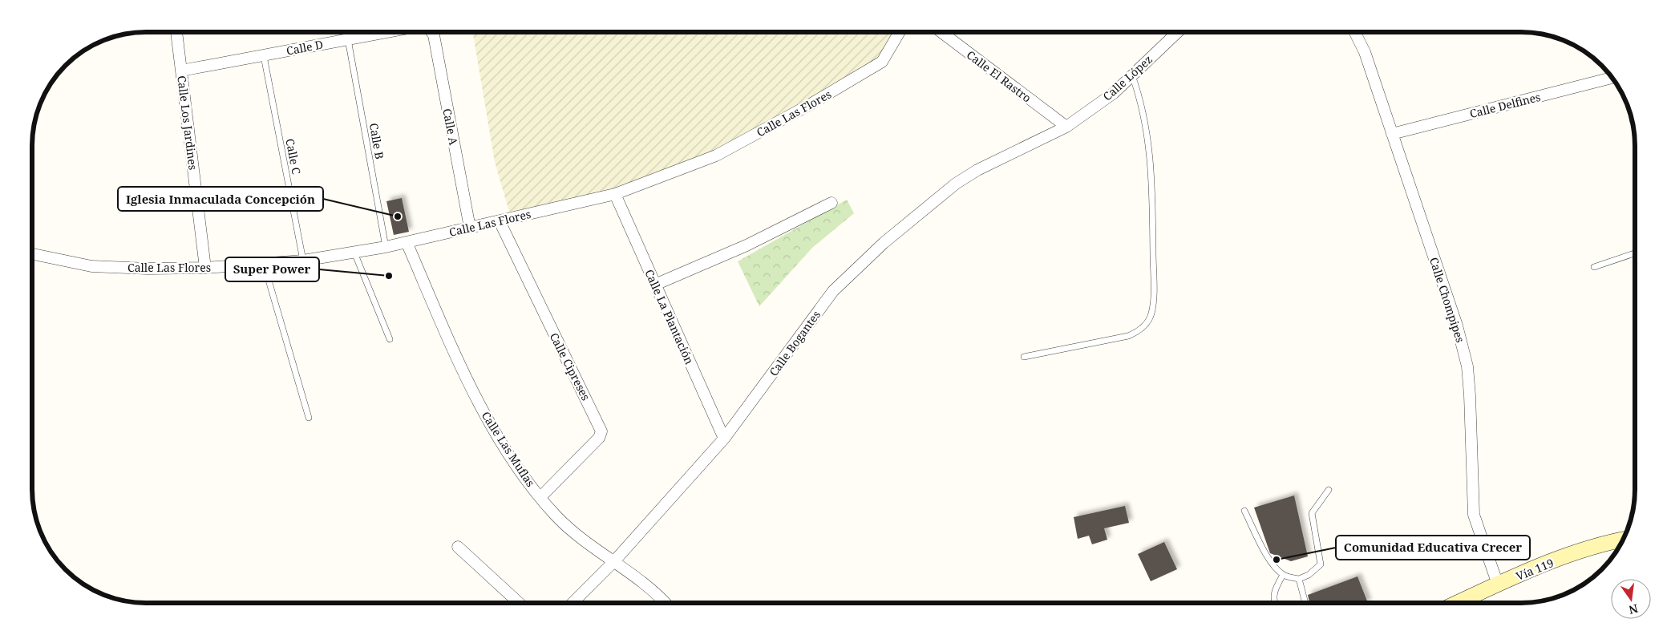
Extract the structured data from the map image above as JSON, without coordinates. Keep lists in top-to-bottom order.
{
  "streets": {
    "main road": ["Vía 119"],
    "street": [
      "Calle D",
      "Calle El Rastro",
      "Calle López",
      "Calle Delfines",
      "Calle Las Flores",
      "Calle Los Jardines",
      "Calle A",
      "Calle Chompipes",
      "Calle La Plantación",
      "Calle Bogantes",
      "Calle Cipreses",
      "Calle Las Muflas"
    ],
    "lane": ["Calle B", "Calle C"]
  },
  "crossings": [
    ["Calle D", "Calle Los Jardines"],
    ["Calle D", "Calle B"],
    ["Calle D", "Calle C"],
    ["Calle El Rastro", "Calle López"],
    ["Calle El Rastro", "Calle Bogantes"],
    ["Calle López", "Calle Bogantes"],
    ["Calle Delfines", "Calle Chompipes"],
    ["Calle Las Flores", "Calle Los Jardines"],
    ["Calle Las Flores", "Calle A"],
    ["Calle Las Flores", "Calle B"],
    ["Calle Las Flores", "Calle C"],
    ["Calle Las Flores", "Calle La Plantación"],
    ["Calle Las Flores", "Calle Cipreses"],
    ["Calle Las Flores", "Calle Las Muflas"],
    ["Calle Chompipes", "Vía 119"],
    ["Calle La Plantación", "Calle Bogantes"],
    ["Calle Bogantes", "Calle Las Muflas"],
    ["Calle Cipreses", "Calle Las Muflas"]
  ],
  "places": ["Iglesia Inmaculada Concepción", "Super Power", "Comunidad Educativa Crecer"],
  "north": "bottom"
}
